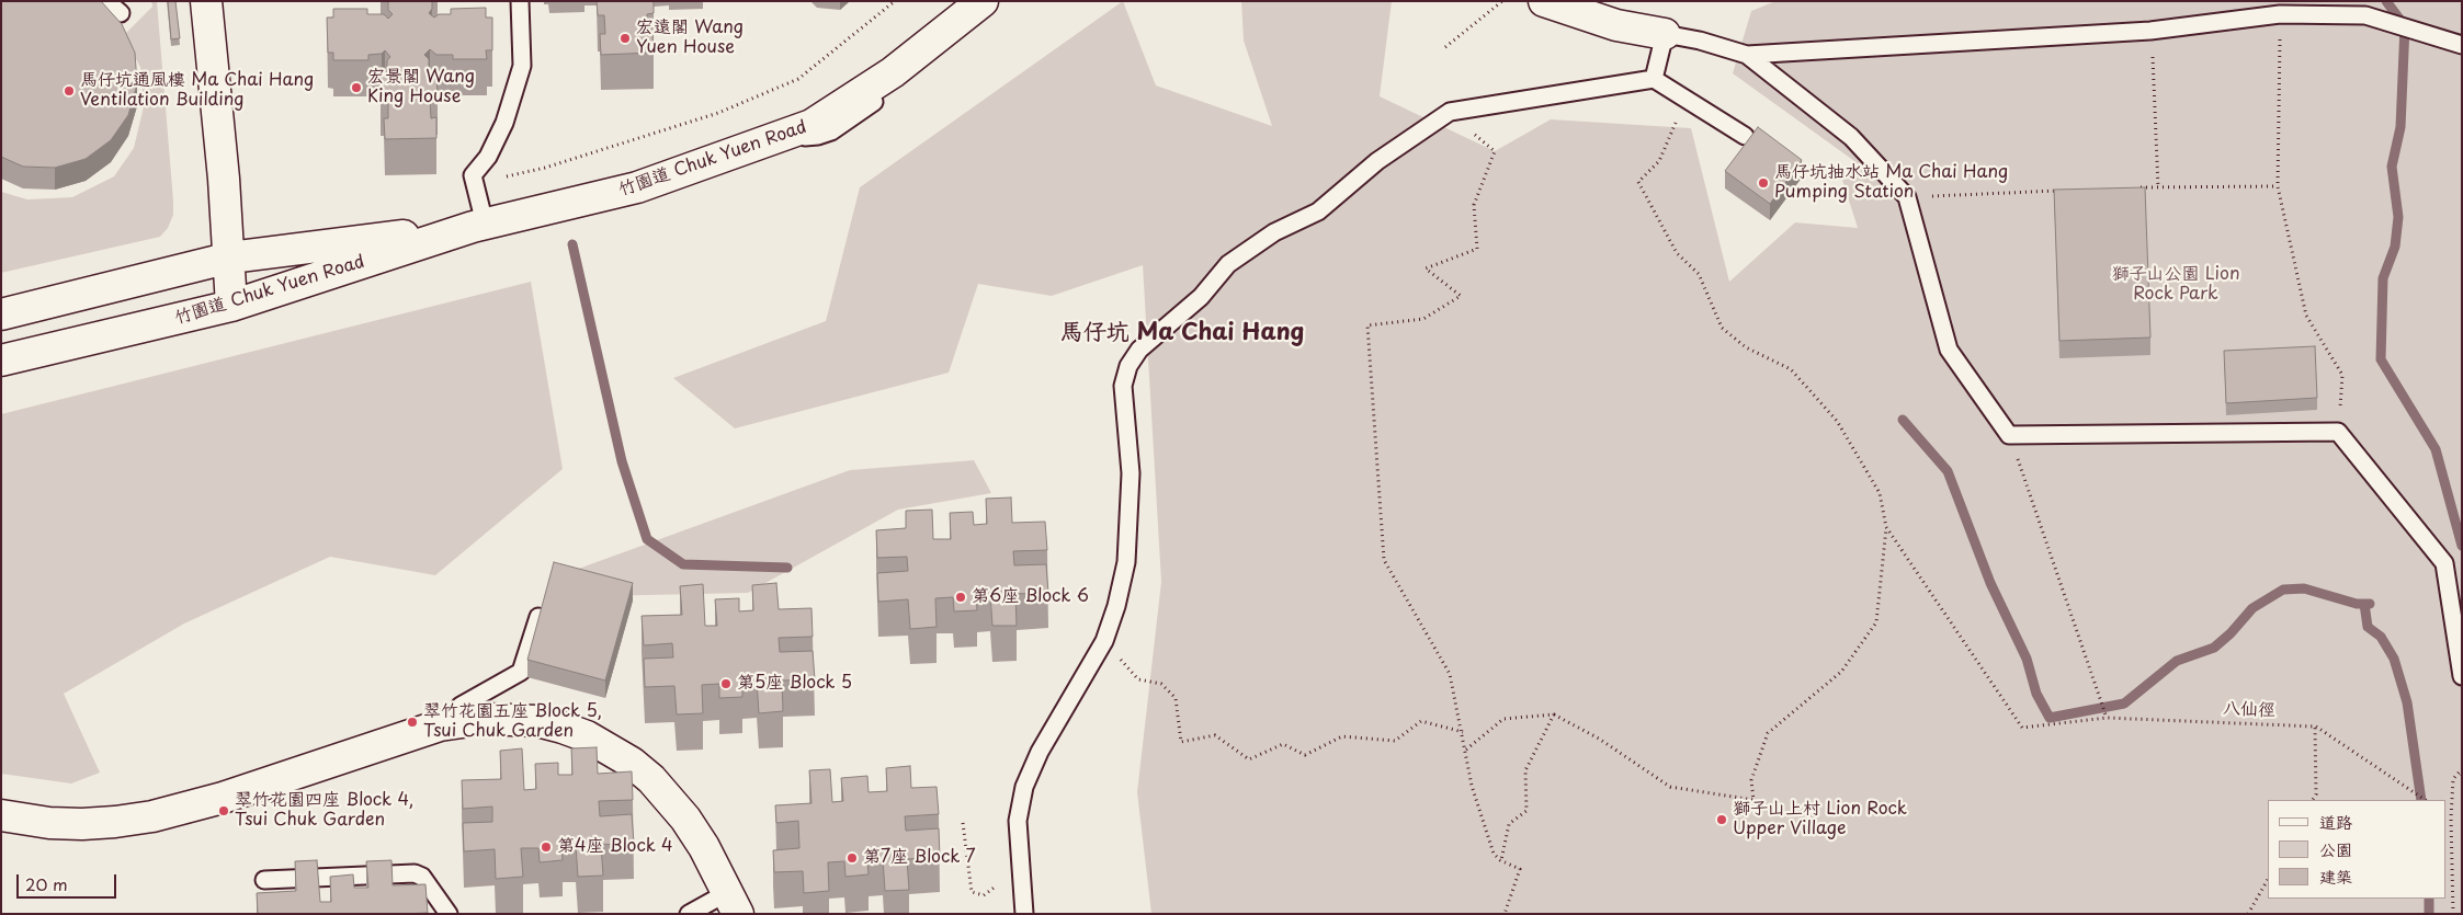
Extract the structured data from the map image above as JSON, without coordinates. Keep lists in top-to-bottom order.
{
  "streets": {
    "main road": ["竹園道 Chuk Yuen Road"],
    "path": ["八仙徑"]
  },
  "districts": ["馬仔坑 Ma Chai Hang"],
  "parks": ["獅子山公園 Lion Rock Park"],
  "places": [
    "宏遠閣 Wang Yuen House",
    "宏景閣 Wang King House",
    "馬仔坑通風樓 Ma Chai Hang Ventilation Building",
    "馬仔坑抽水站 Ma Chai Hang Pumping Station",
    "第6座 Block 6",
    "第5座 Block 5",
    "翠竹花園五座 Block 5, Tsui Chuk Garden",
    "翠竹花園四座 Block 4, Tsui Chuk Garden",
    "獅子山上村 Lion Rock Upper Village",
    "第4座 Block 4",
    "第7座 Block 7"
  ],
  "legend": ["道路", "公園", "建築"],
  "scale_bar": "20 m"
}
